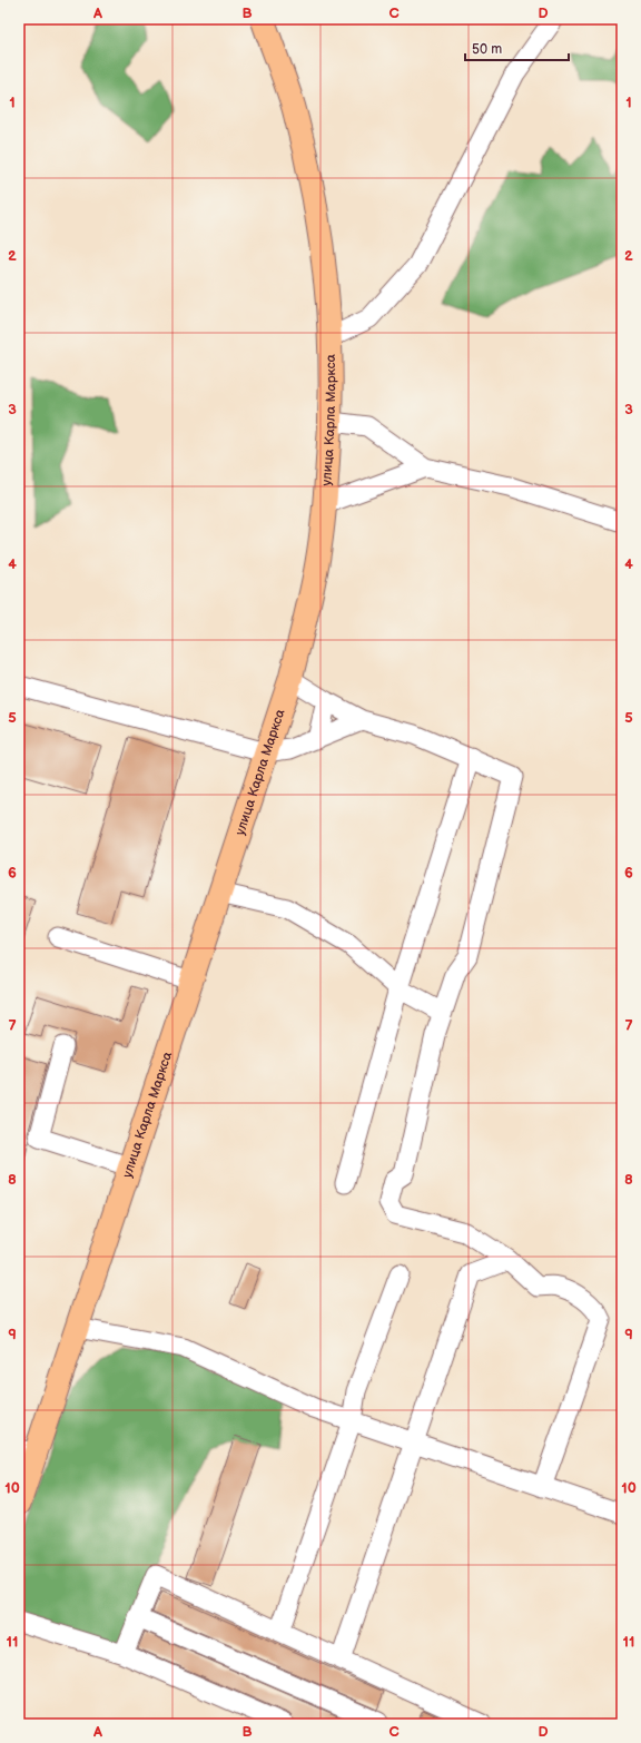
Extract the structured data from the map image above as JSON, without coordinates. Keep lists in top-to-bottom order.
{
  "streets": {
    "main road": ["улица Карла Маркса"]
  },
  "scale_bar": "50 m",
  "grid": {
    "columns": [
      "A",
      "B",
      "C",
      "D"
    ],
    "rows": [
      "1",
      "2",
      "3",
      "4",
      "5",
      "6",
      "7",
      "8",
      "9",
      "10",
      "11"
    ]
  }
}
